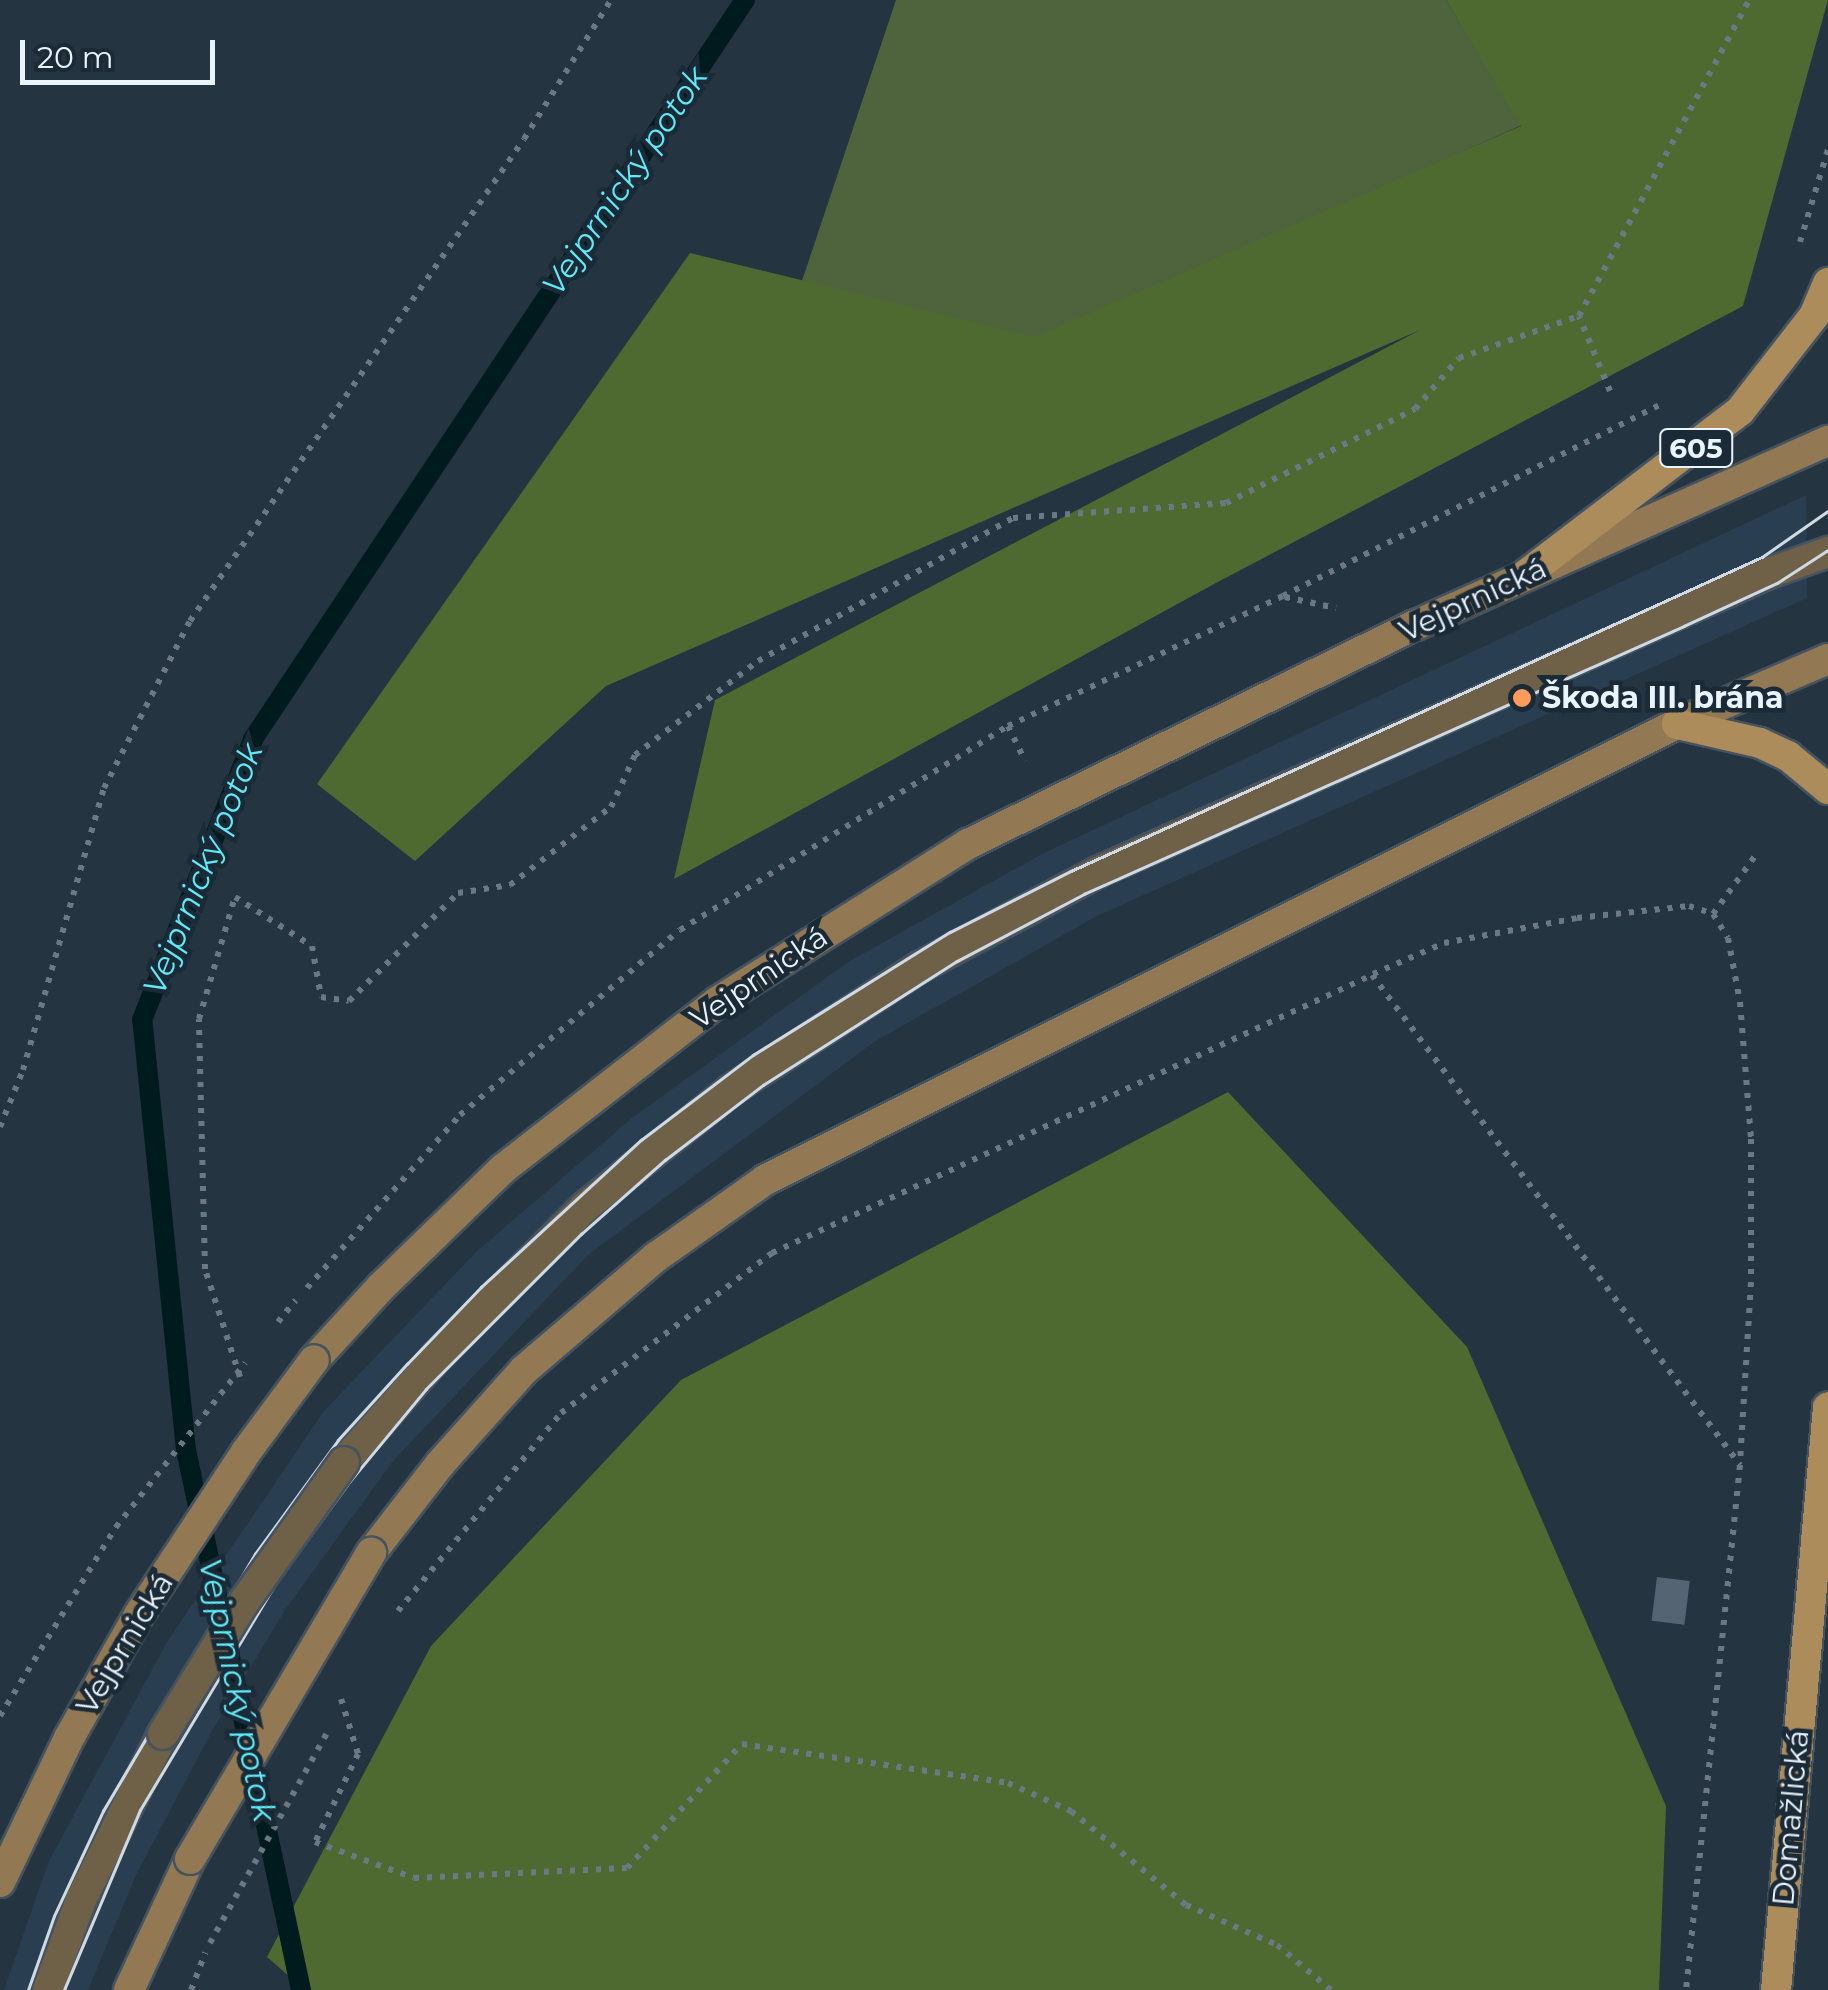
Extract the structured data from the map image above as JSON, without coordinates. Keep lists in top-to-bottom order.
{
  "streets": {
    "main road": ["605", "Vejprnická", "Domažlická"]
  },
  "crossings": [
    ["605", "Vejprnická"]
  ],
  "water": ["Vejprnický potok"],
  "places": ["Škoda III. brána"],
  "scale_bar": "20 m"
}
